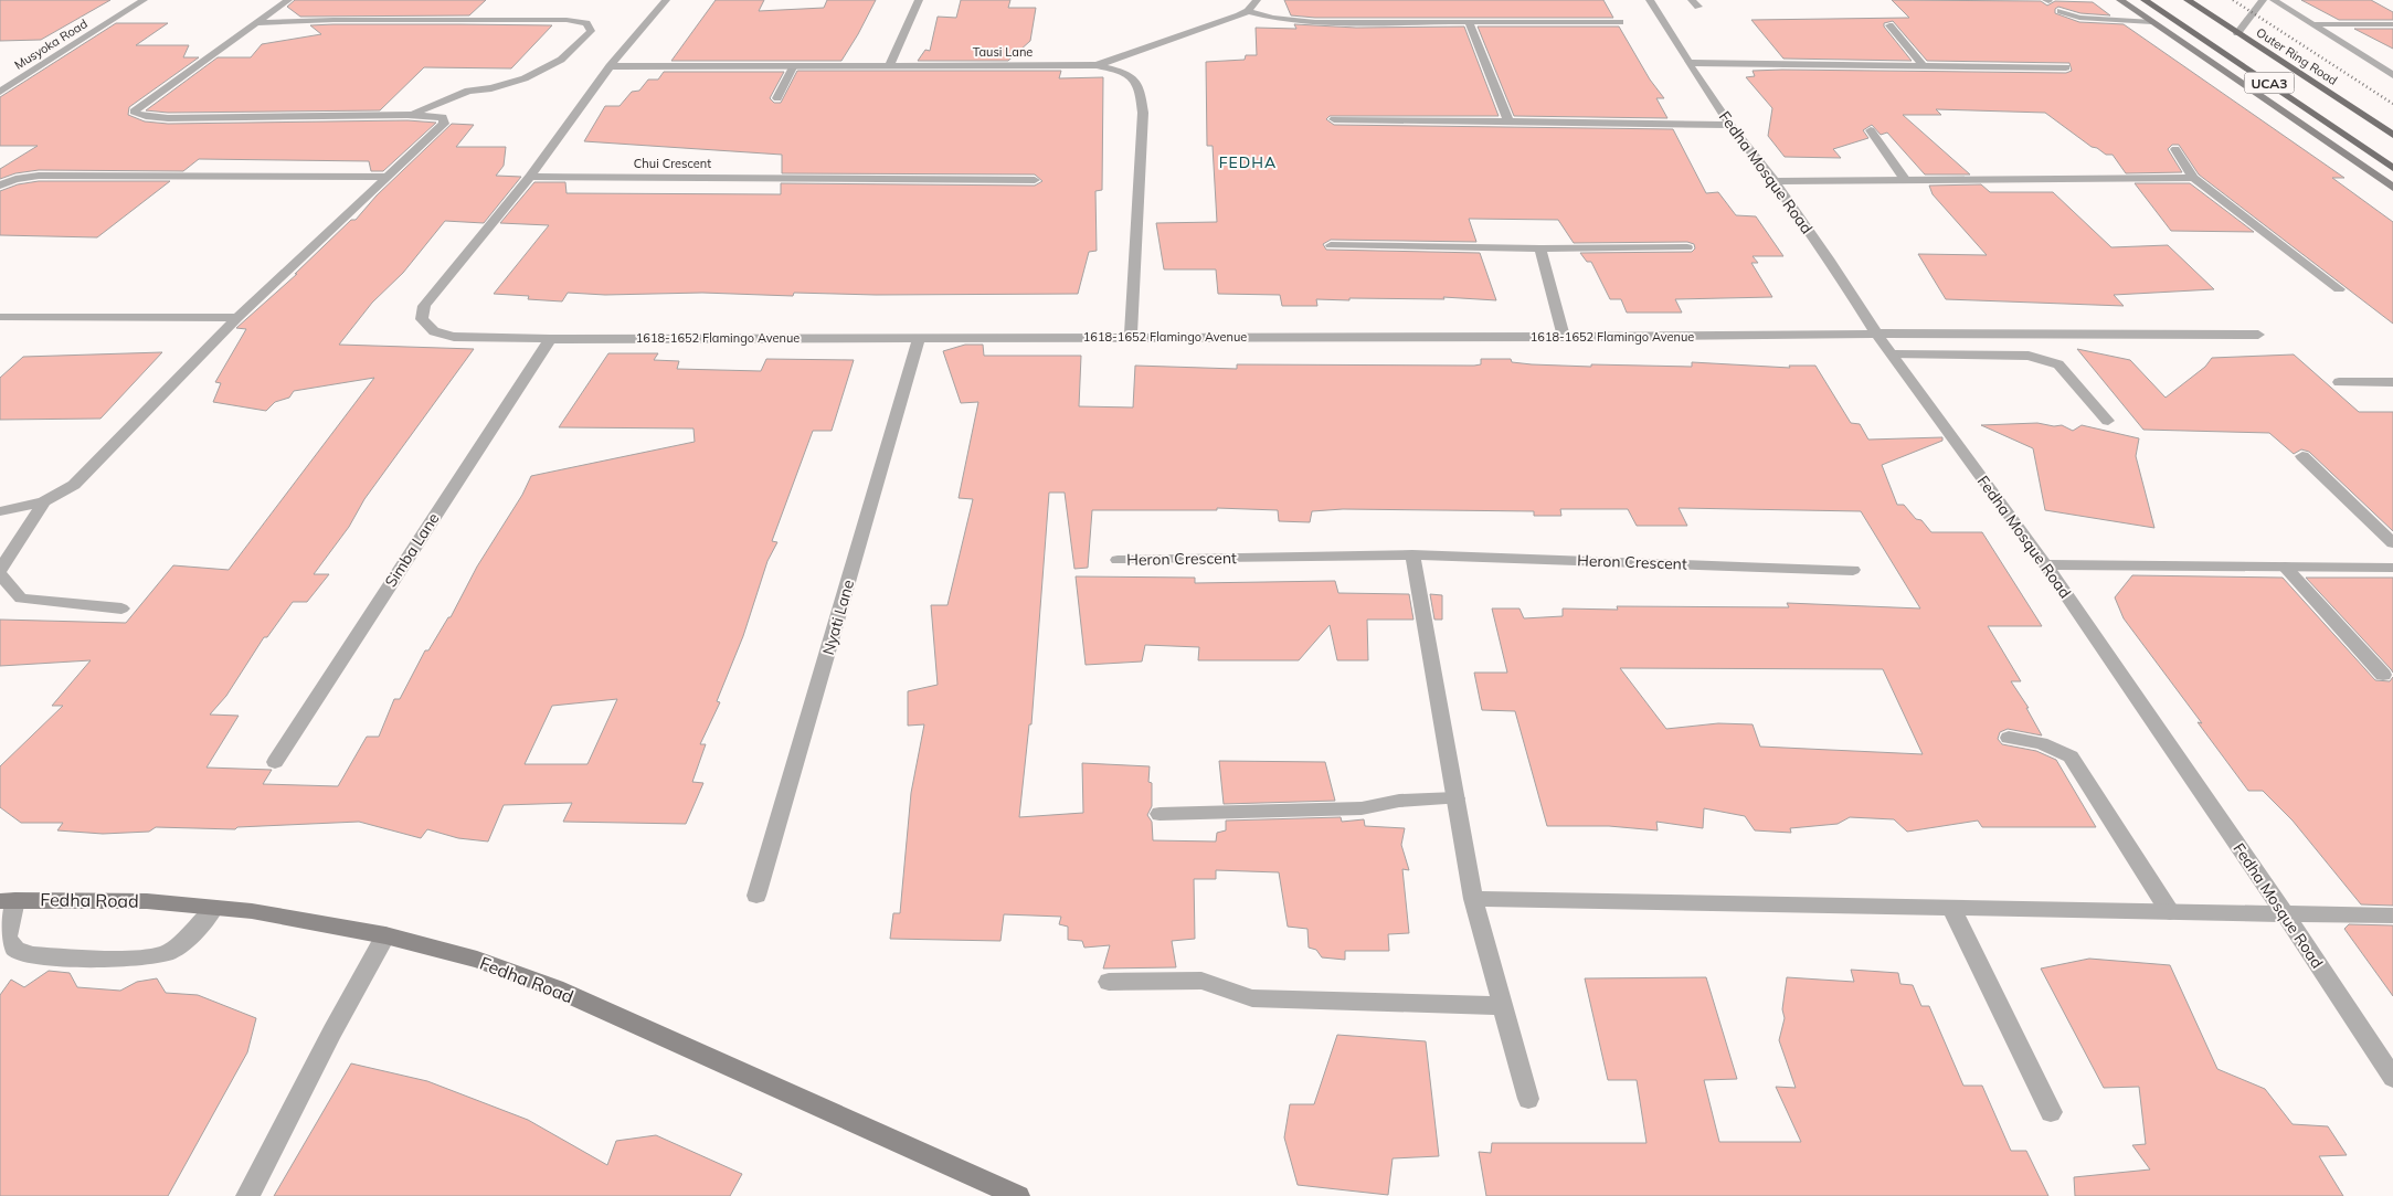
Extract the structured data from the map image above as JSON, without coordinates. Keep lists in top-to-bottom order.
{
  "streets": {
    "main road": ["Outer Ring Road", "UCA3"],
    "street": [
      "Musyoka Road",
      "Tausi Lane",
      "Chui Crescent",
      "Fedha Mosque Road",
      "1618-1652 Flamingo Avenue",
      "Simba Lane",
      "Heron Crescent",
      "Nyati Lane",
      "Fedha Road"
    ]
  },
  "crossings": [
    ["Tausi Lane", "1618-1652 Flamingo Avenue"],
    ["Chui Crescent", "1618-1652 Flamingo Avenue"],
    ["Fedha Mosque Road", "1618-1652 Flamingo Avenue"],
    ["1618-1652 Flamingo Avenue", "Simba Lane"],
    ["1618-1652 Flamingo Avenue", "Nyati Lane"]
  ],
  "districts": ["FEDHA"]
}
